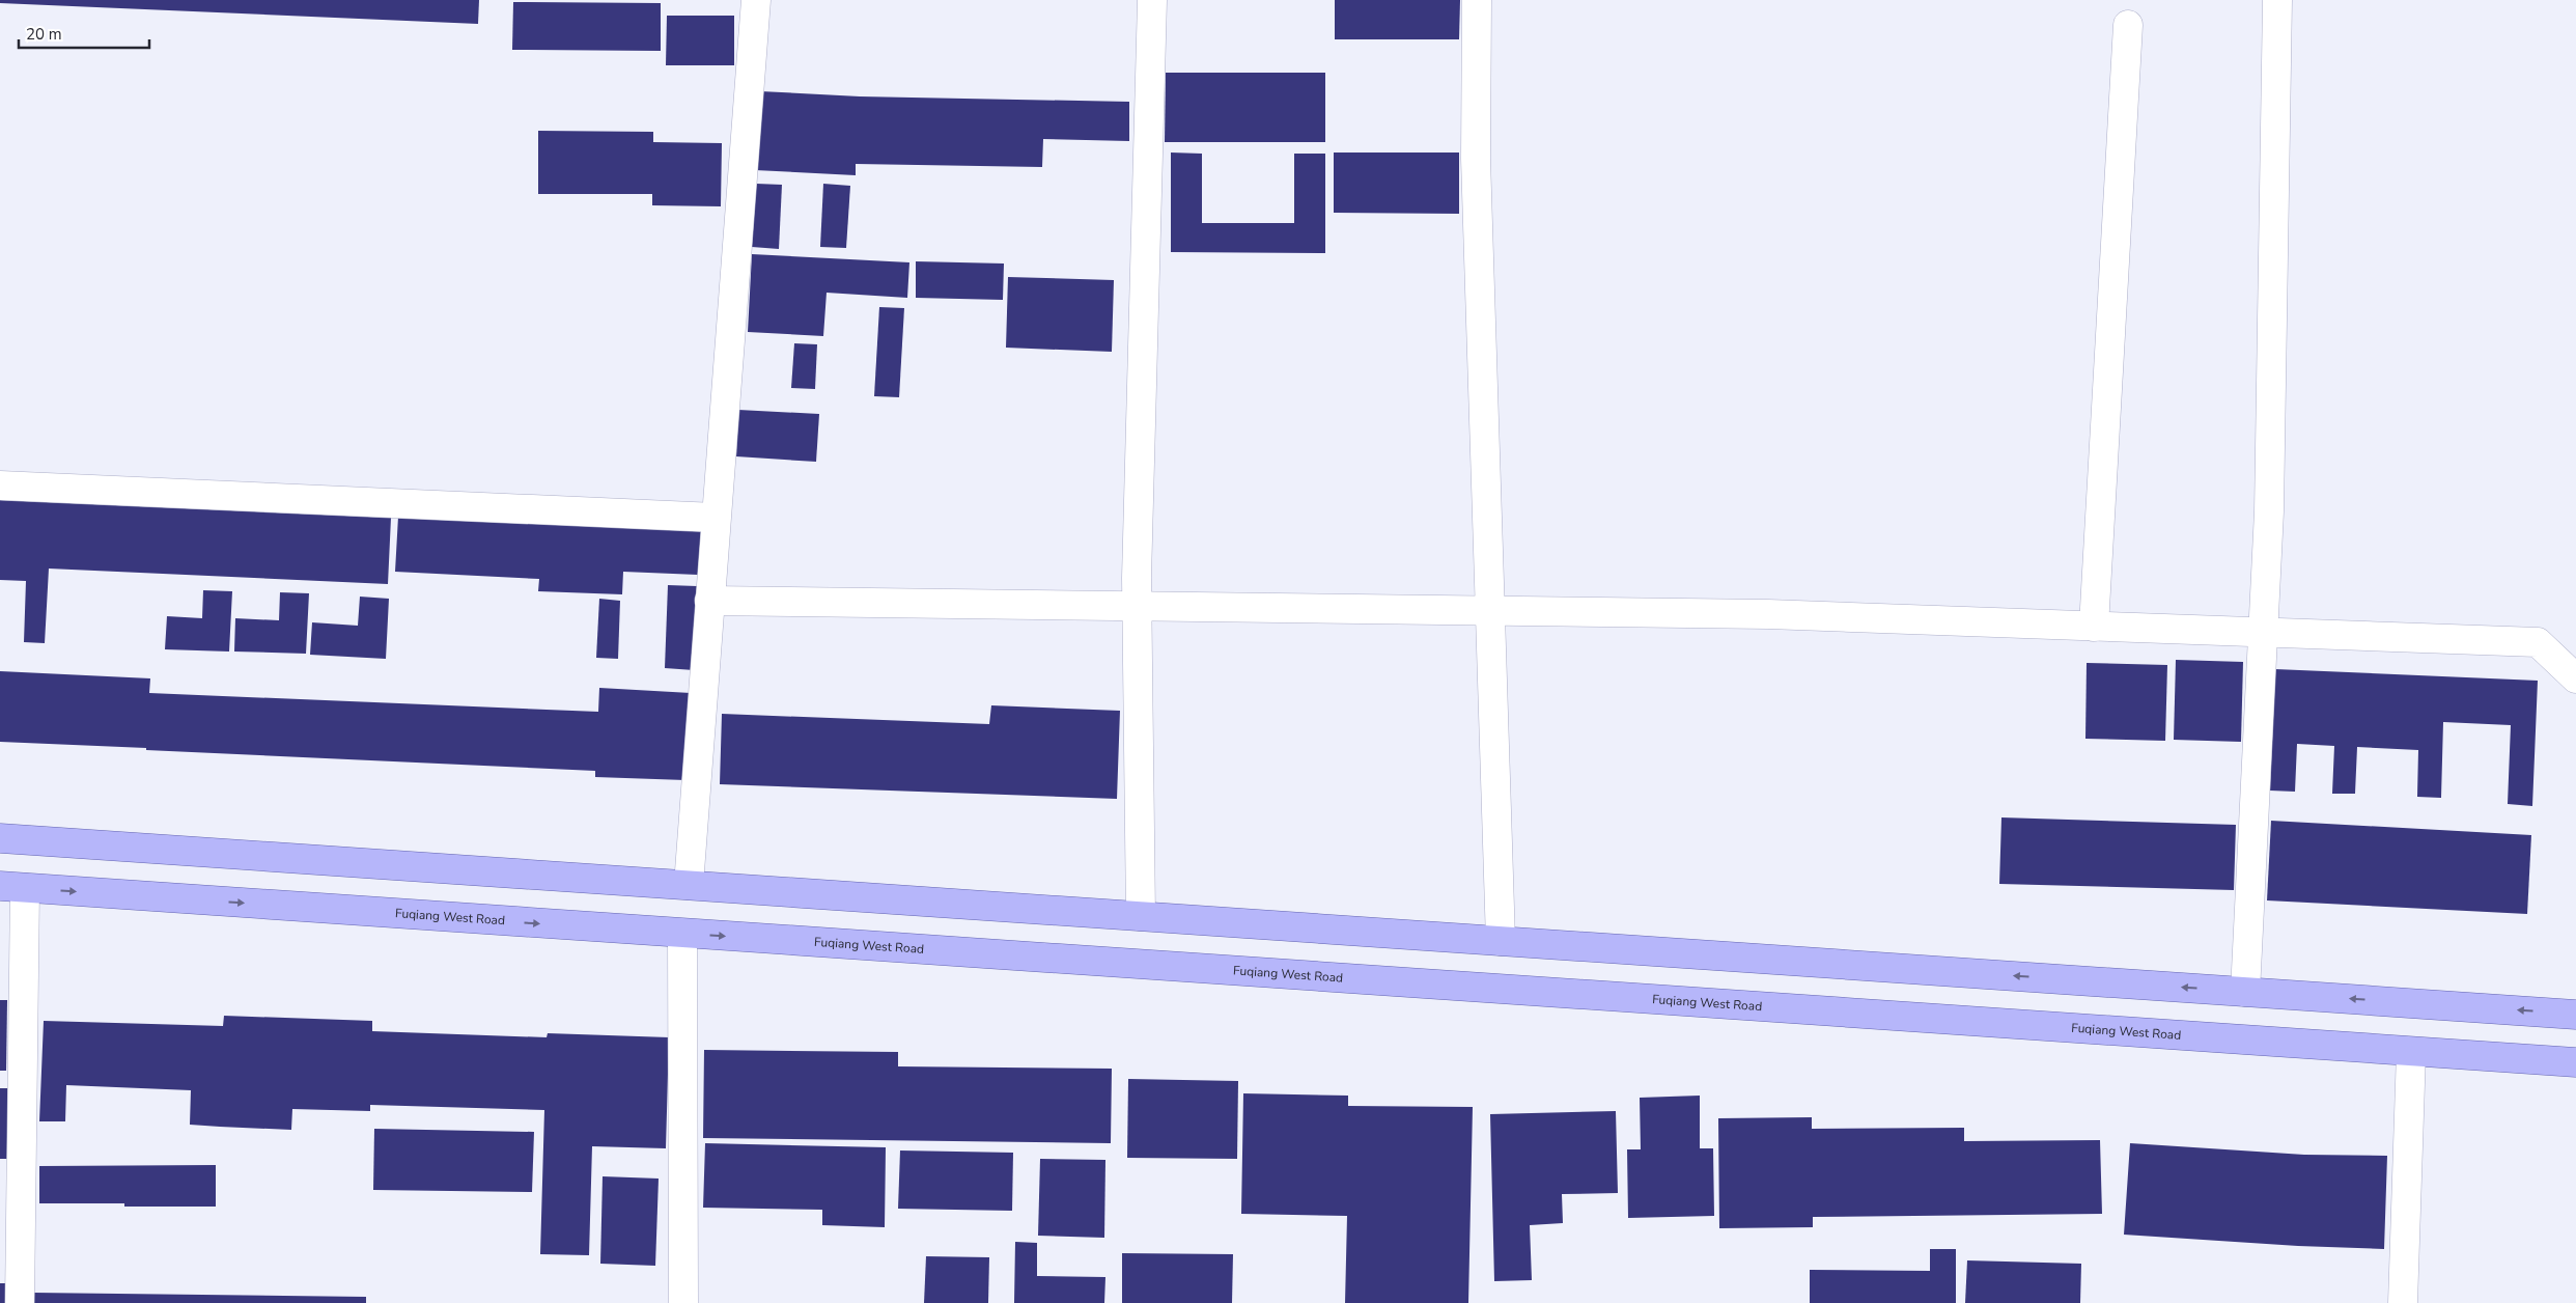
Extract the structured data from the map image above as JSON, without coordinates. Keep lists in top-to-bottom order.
{
  "streets": {
    "main road": ["Fuqiang West Road"]
  },
  "scale_bar": "20 m"
}
